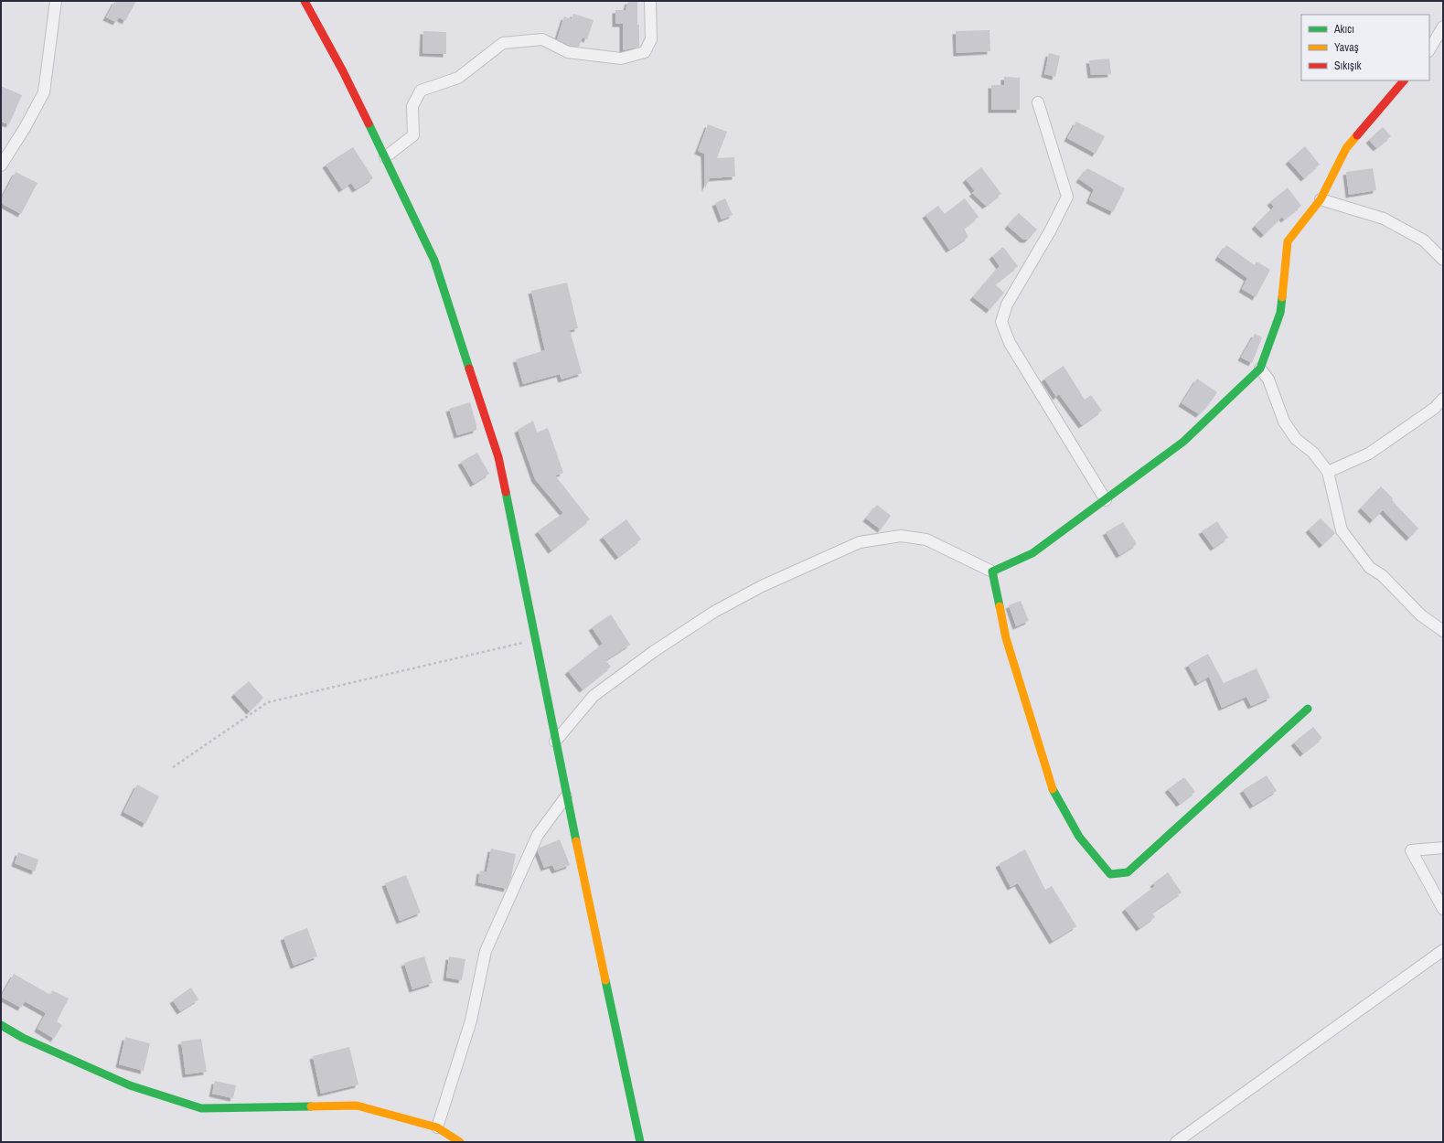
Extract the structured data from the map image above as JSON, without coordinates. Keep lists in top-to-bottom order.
{
  "legend": ["Akıcı", "Yavaş", "Sıkışık"]
}
